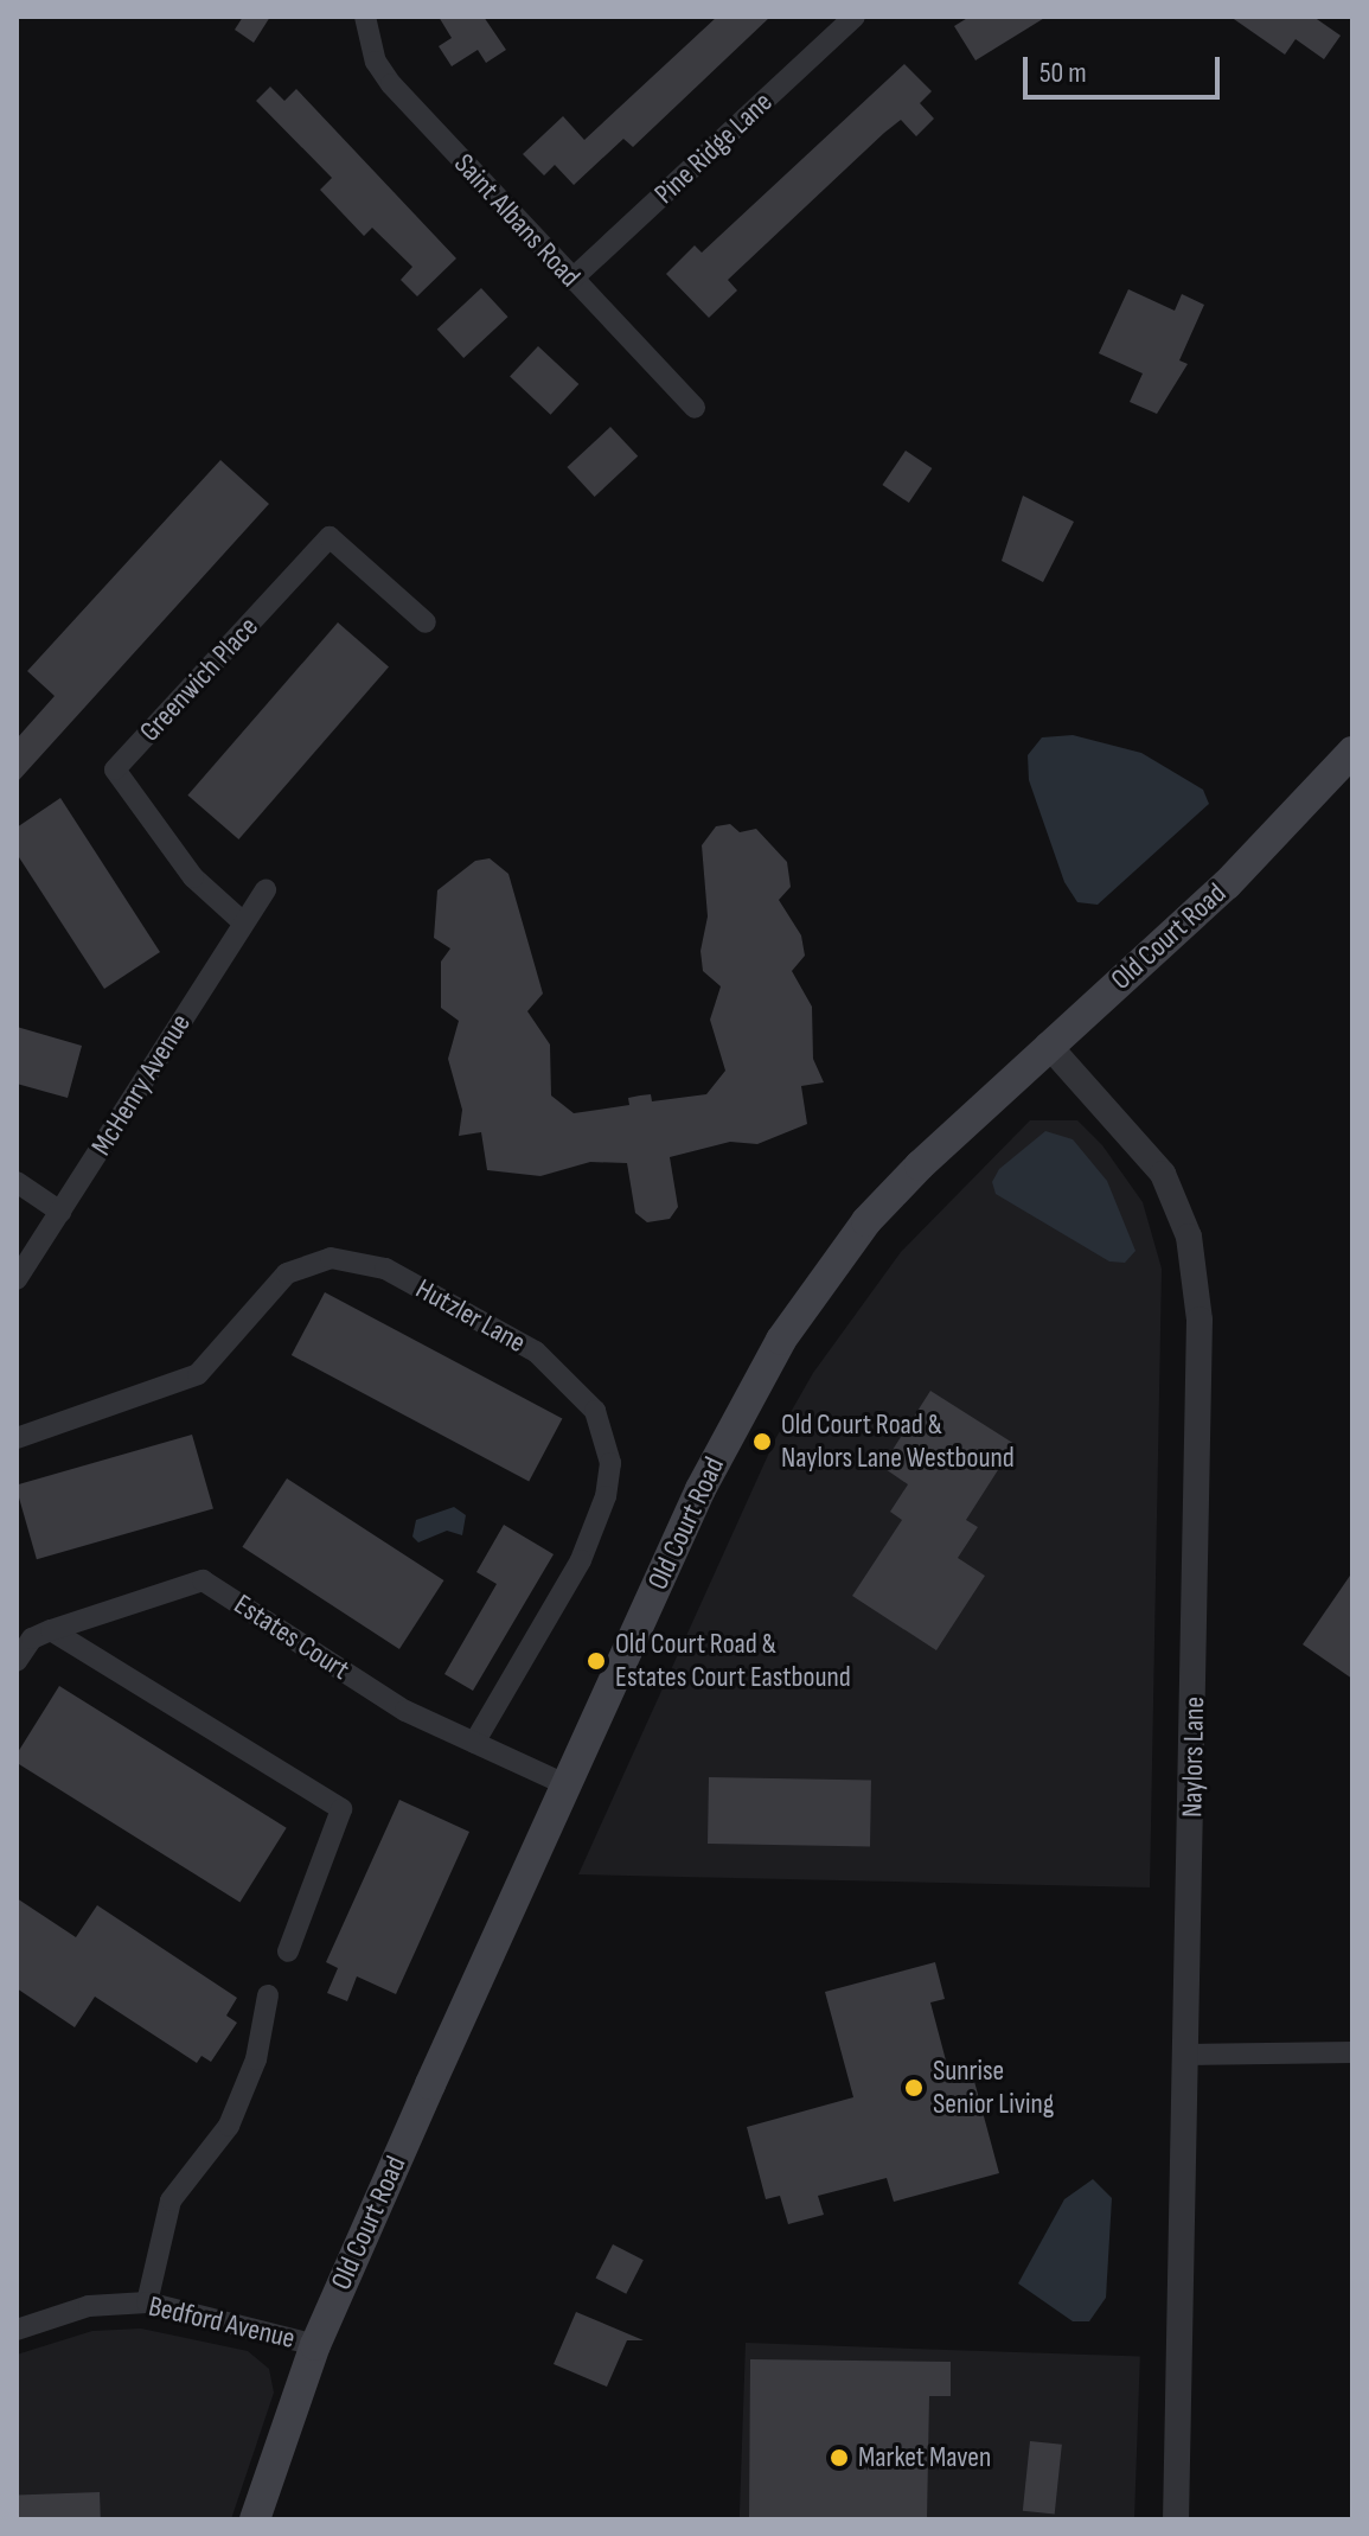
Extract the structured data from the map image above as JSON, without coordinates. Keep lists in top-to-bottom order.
{
  "streets": {
    "main road": ["Old Court Road"],
    "street": [
      "Pine Ridge Lane",
      "Saint Albans Road",
      "Greenwich Place",
      "McHenry Avenue",
      "Hutzler Lane",
      "Estates Court",
      "Naylors Lane",
      "Bedford Avenue"
    ]
  },
  "crossings": [
    ["Pine Ridge Lane", "Saint Albans Road"],
    ["Greenwich Place", "McHenry Avenue"],
    ["Old Court Road", "Estates Court"],
    ["Old Court Road", "Naylors Lane"],
    ["Old Court Road", "Bedford Avenue"],
    ["Hutzler Lane", "Estates Court"]
  ],
  "places": [
    "Old Court Road & Naylors Lane Westbound",
    "Old Court Road & Estates Court Eastbound",
    "Sunrise Senior Living",
    "Market Maven"
  ],
  "scale_bar": "50 m"
}
